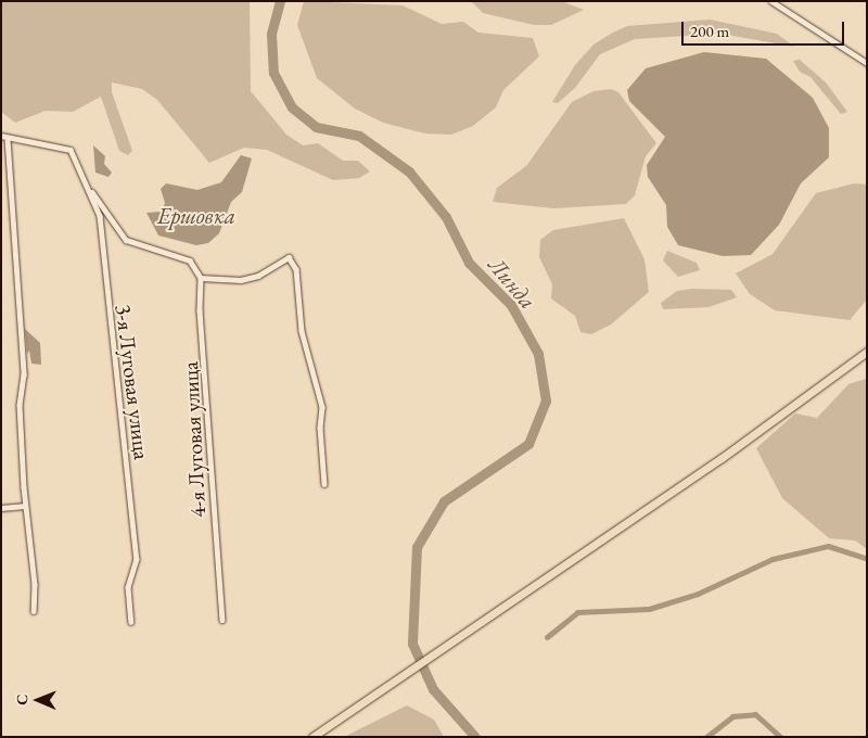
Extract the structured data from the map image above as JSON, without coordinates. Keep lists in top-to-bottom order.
{
  "streets": {
    "street": ["3-я Луговая улица", "4-я Луговая улица"]
  },
  "water": ["Ершовка", "Линда"],
  "scale_bar": "200 m",
  "north": "left"
}
